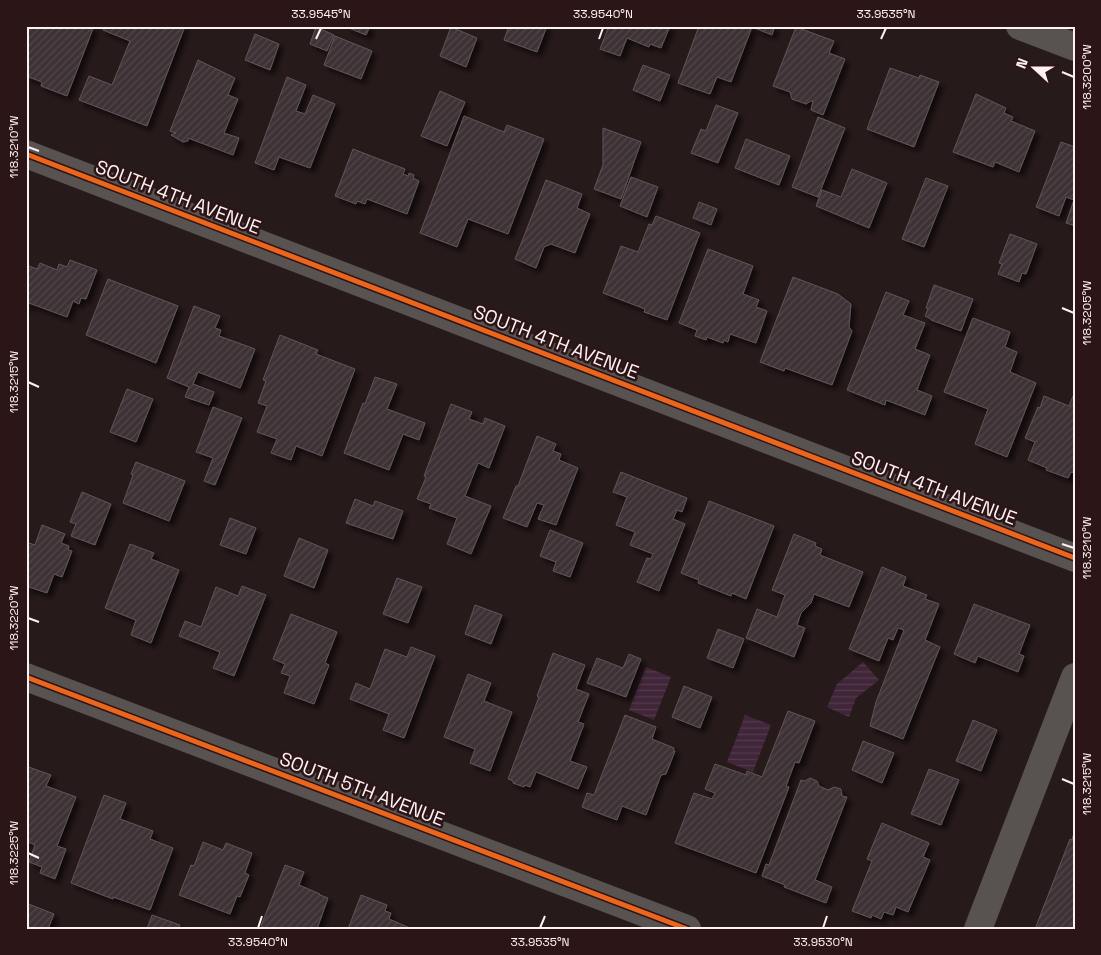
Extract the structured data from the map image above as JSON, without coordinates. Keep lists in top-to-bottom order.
{
  "streets": {
    "street": ["SOUTH 4TH AVENUE", "SOUTH 5TH AVENUE"]
  },
  "north": "left",
  "coordinates": [
    "33.9545°N",
    "33.9540°N",
    "33.9535°N",
    "118.3200°W",
    "118.3210°W",
    "118.3205°W",
    "118.3215°W",
    "118.3220°W",
    "118.3225°W",
    "33.9530°N"
  ]
}
